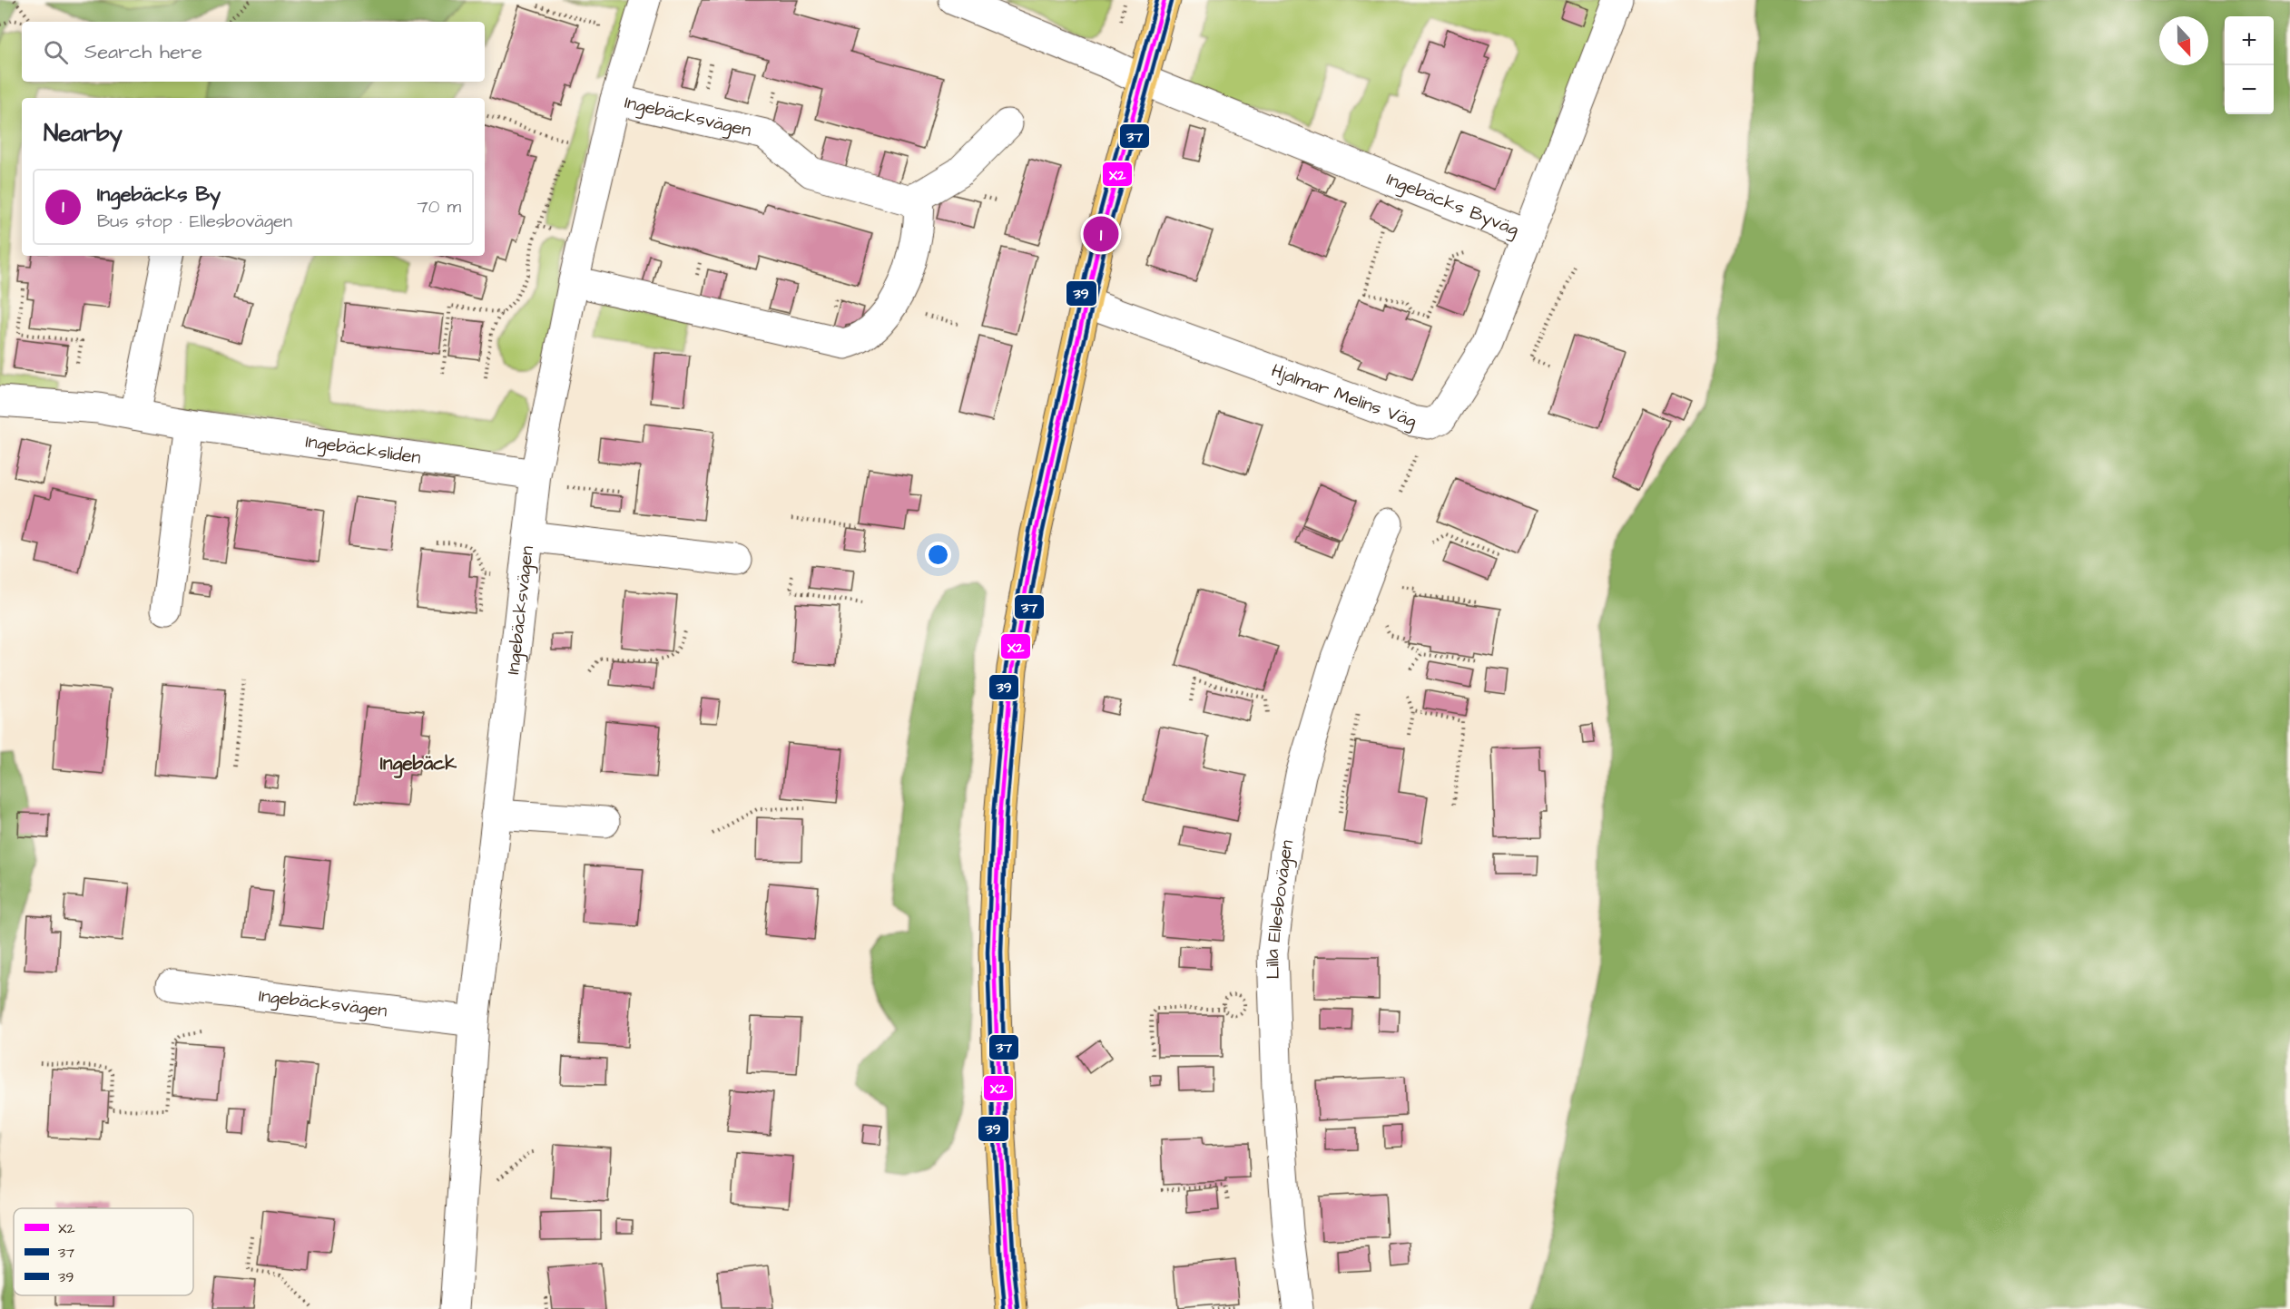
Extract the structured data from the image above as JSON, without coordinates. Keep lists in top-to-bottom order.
{
  "streets": {
    "street": [
      "Ingebäcksvägen",
      "Ingebäcks Byväg",
      "Hjalmar Melins Väg",
      "Ingebäcksliden",
      "Lilla Ellesbovägen"
    ]
  },
  "crossings": [
    ["Ingebäcksvägen", "Ingebäcksliden"],
    ["Ingebäcks Byväg", "Hjalmar Melins Väg"]
  ],
  "districts": ["Ingebäck"],
  "lines": ["transit line X2", "transit line 39", "transit line 37"],
  "legend": ["X2", "37", "39"],
  "north": "bottom",
  "page": {
    "map_buttons": ["+", "−"],
    "search": "Search here",
    "heading": "Nearby",
    "list": [
      {
        "mark": "1",
        "name": "Ingebäcks By",
        "note": "Bus stop · Ellesbovägen",
        "value": "70 m"
      }
    ],
    "pins": "1"
  }
}
